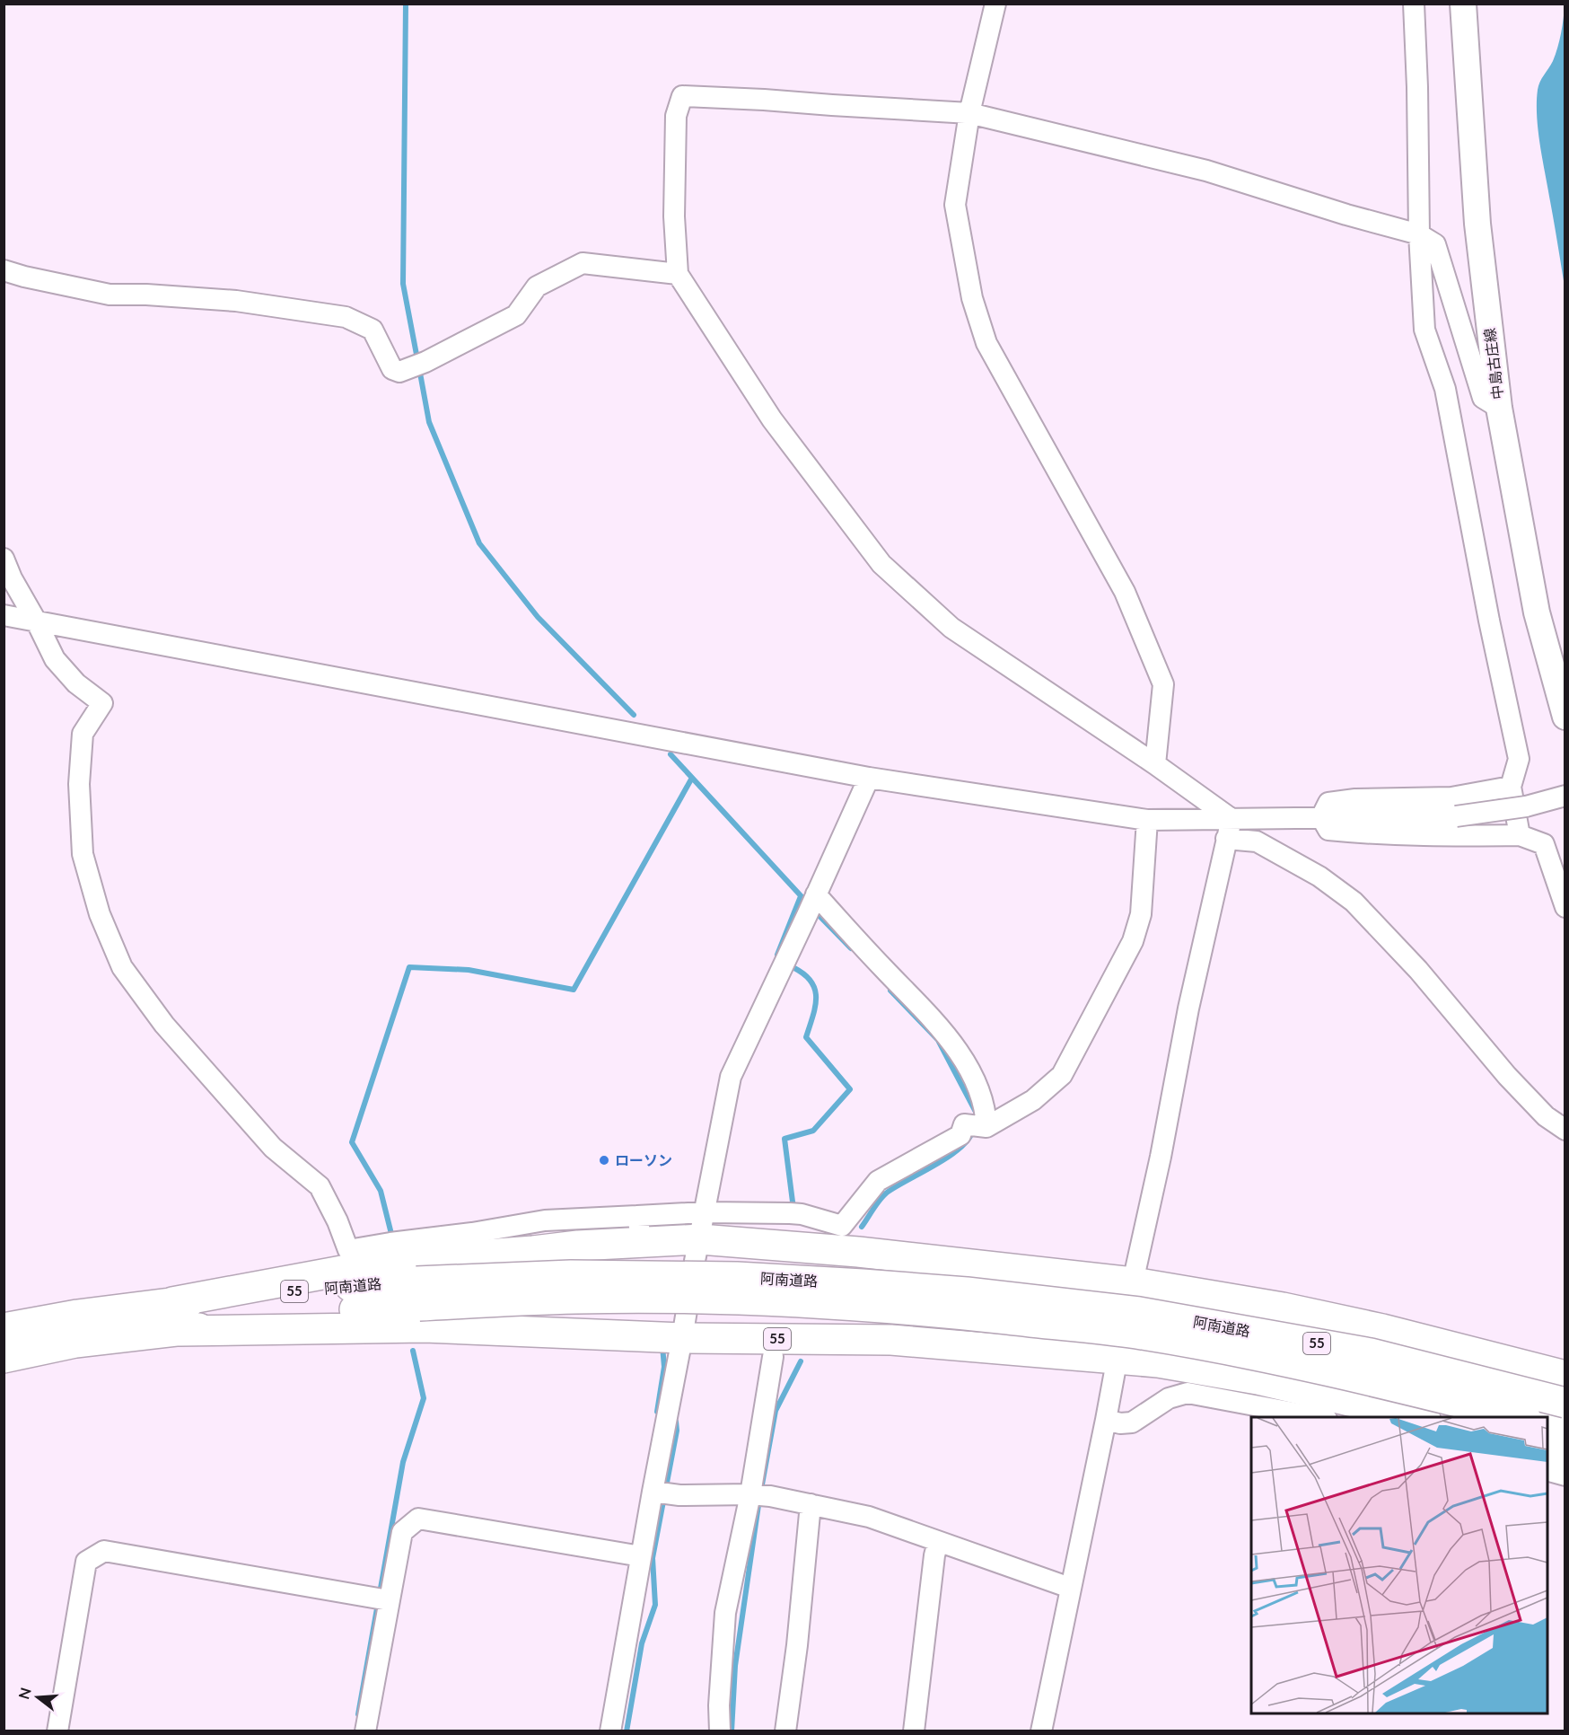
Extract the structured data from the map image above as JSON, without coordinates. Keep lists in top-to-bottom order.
{
  "streets": {
    "highway": ["阿南道路", "55"],
    "main road": ["中島古庄線"]
  },
  "crossings": [
    ["阿南道路", "55"]
  ],
  "places": ["ローソン"],
  "north": "left"
}
